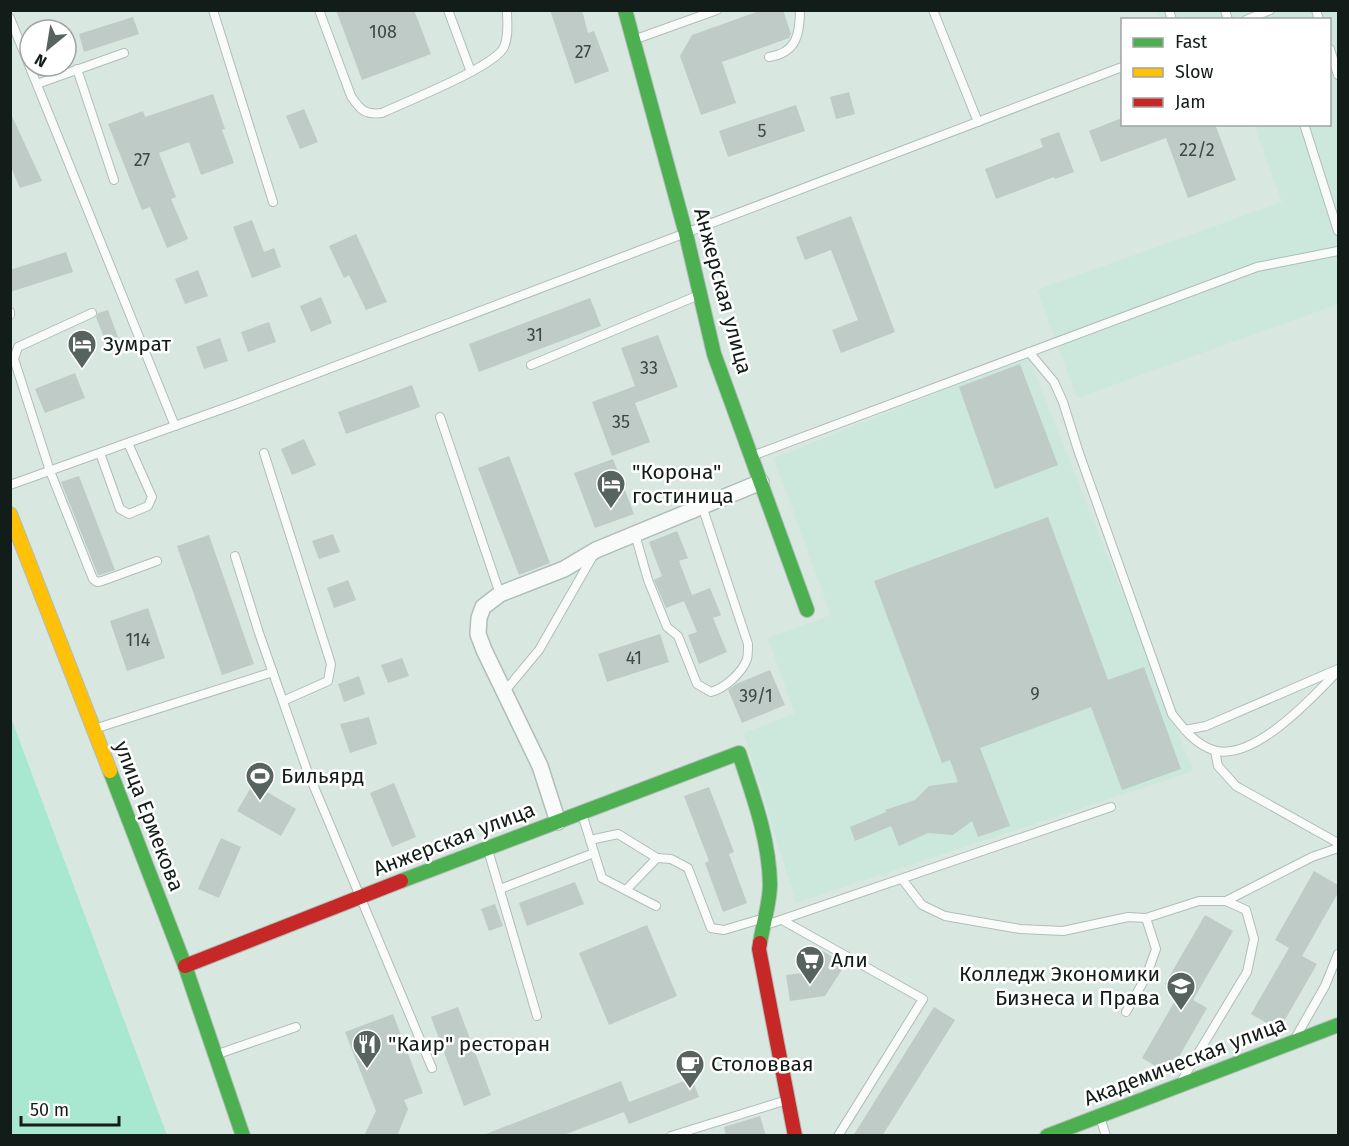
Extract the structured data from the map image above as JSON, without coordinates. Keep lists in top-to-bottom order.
{
  "streets": {
    "street": ["Анжерская улица", "улица Ермекова", "Академическая улица"]
  },
  "crossings": [
    ["Анжерская улица", "улица Ермекова"]
  ],
  "places": {
    "hotel": ["Зумрат", "\"Корона\" гостиница"],
    "sports": ["Бильярд"],
    "supermarket": ["Али"],
    "school or university": ["Колледж Экономики Бизнеса и Права"],
    "restaurant": ["\"Каир\" ресторан"],
    "cafe": ["Столоввая"]
  },
  "house_numbers": [
    "108",
    "27",
    "5",
    "22/2",
    "27",
    "31",
    "33",
    "35",
    "114",
    "41",
    "9",
    "39/1"
  ],
  "legend": ["Fast", "Slow", "Jam"],
  "scale_bar": "50 m",
  "north": "bottom left"
}
